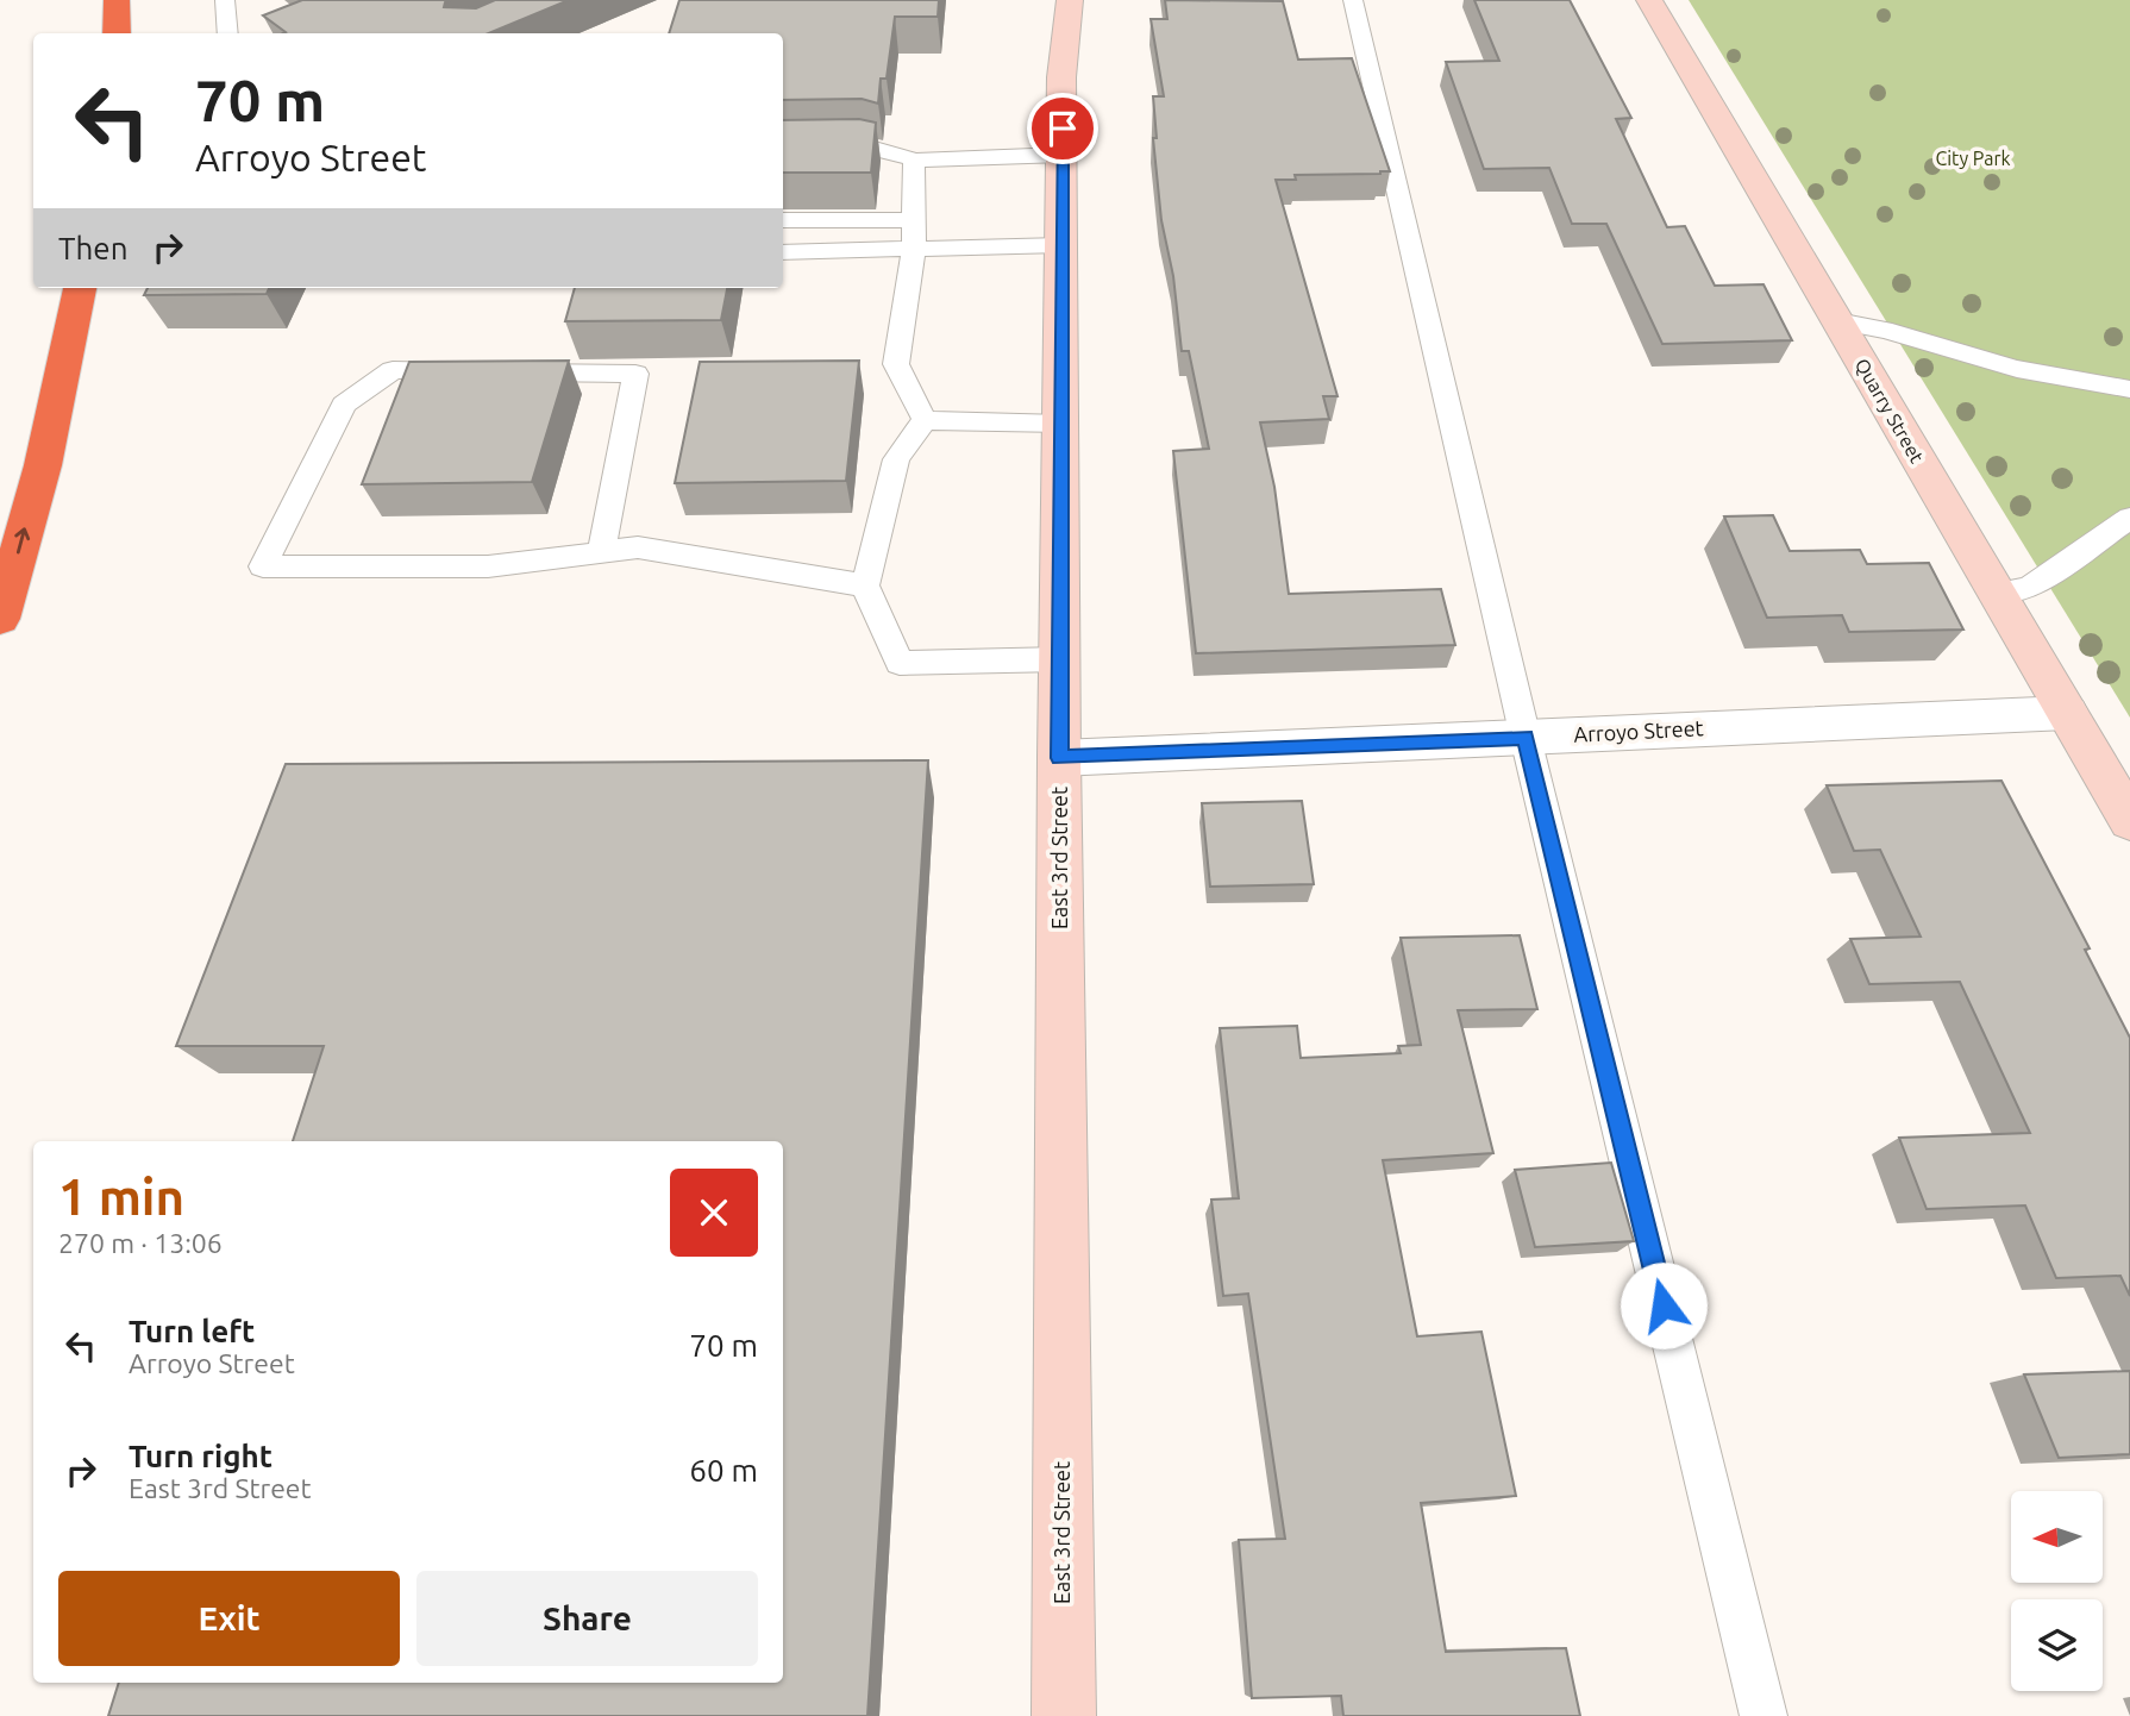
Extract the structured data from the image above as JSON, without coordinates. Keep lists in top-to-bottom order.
{
  "streets": {
    "street": ["Quarry Street", "Arroyo Street", "East 3rd Street"]
  },
  "crossings": [
    ["Quarry Street", "Arroyo Street"],
    ["Arroyo Street", "East 3rd Street"]
  ],
  "parks": ["City Park"],
  "north": "left",
  "page": {
    "turn": ["70 m", "Arroyo Street"],
    "then": "Then",
    "heading": ["1 min", "270 m · 13:06"],
    "list": [
      {
        "name": "Turn left",
        "note": "Arroyo Street",
        "value": "70 m"
      },
      {
        "name": "Turn right",
        "note": "East 3rd Street",
        "value": "60 m"
      }
    ],
    "buttons": ["Exit", "Share"]
  }
}
